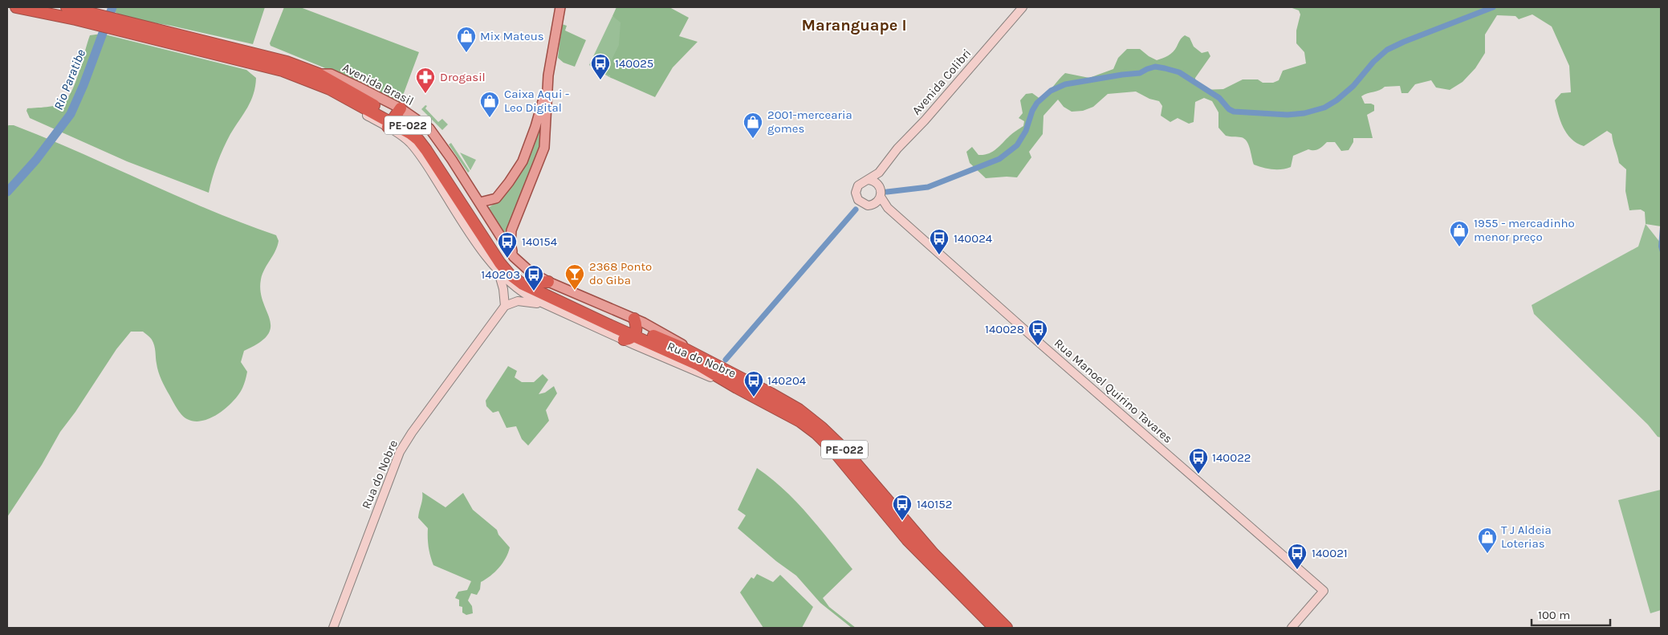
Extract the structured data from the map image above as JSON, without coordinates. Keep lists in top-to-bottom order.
{
  "streets": {
    "highway": ["PE-022"],
    "main road": [
      "Avenida Colibri",
      "Avenida Brasil",
      "Rua do Nobre",
      "Rua Manoel Quirino Tavares"
    ]
  },
  "crossings": [
    ["Avenida Colibri", "Rua Manoel Quirino Tavares"],
    ["Avenida Brasil", "PE-022"]
  ],
  "districts": ["Maranguape I"],
  "water": ["Rio Paratibe"],
  "places": {
    "shop": [
      "Mix Mateus",
      "Caixa Aqui - Leo Digital",
      "2001-mercearia gomes",
      "1955 - mercadinho menor preço",
      "T J Aldeia Loterias"
    ],
    "bus stop": [
      "140025",
      "140024",
      "140154",
      "140203",
      "140028",
      "140204",
      "140022",
      "140152",
      "140021"
    ],
    "pharmacy": ["Drogasil"],
    "bar": ["2368 Ponto do Giba"]
  },
  "scale_bar": "100 m"
}
